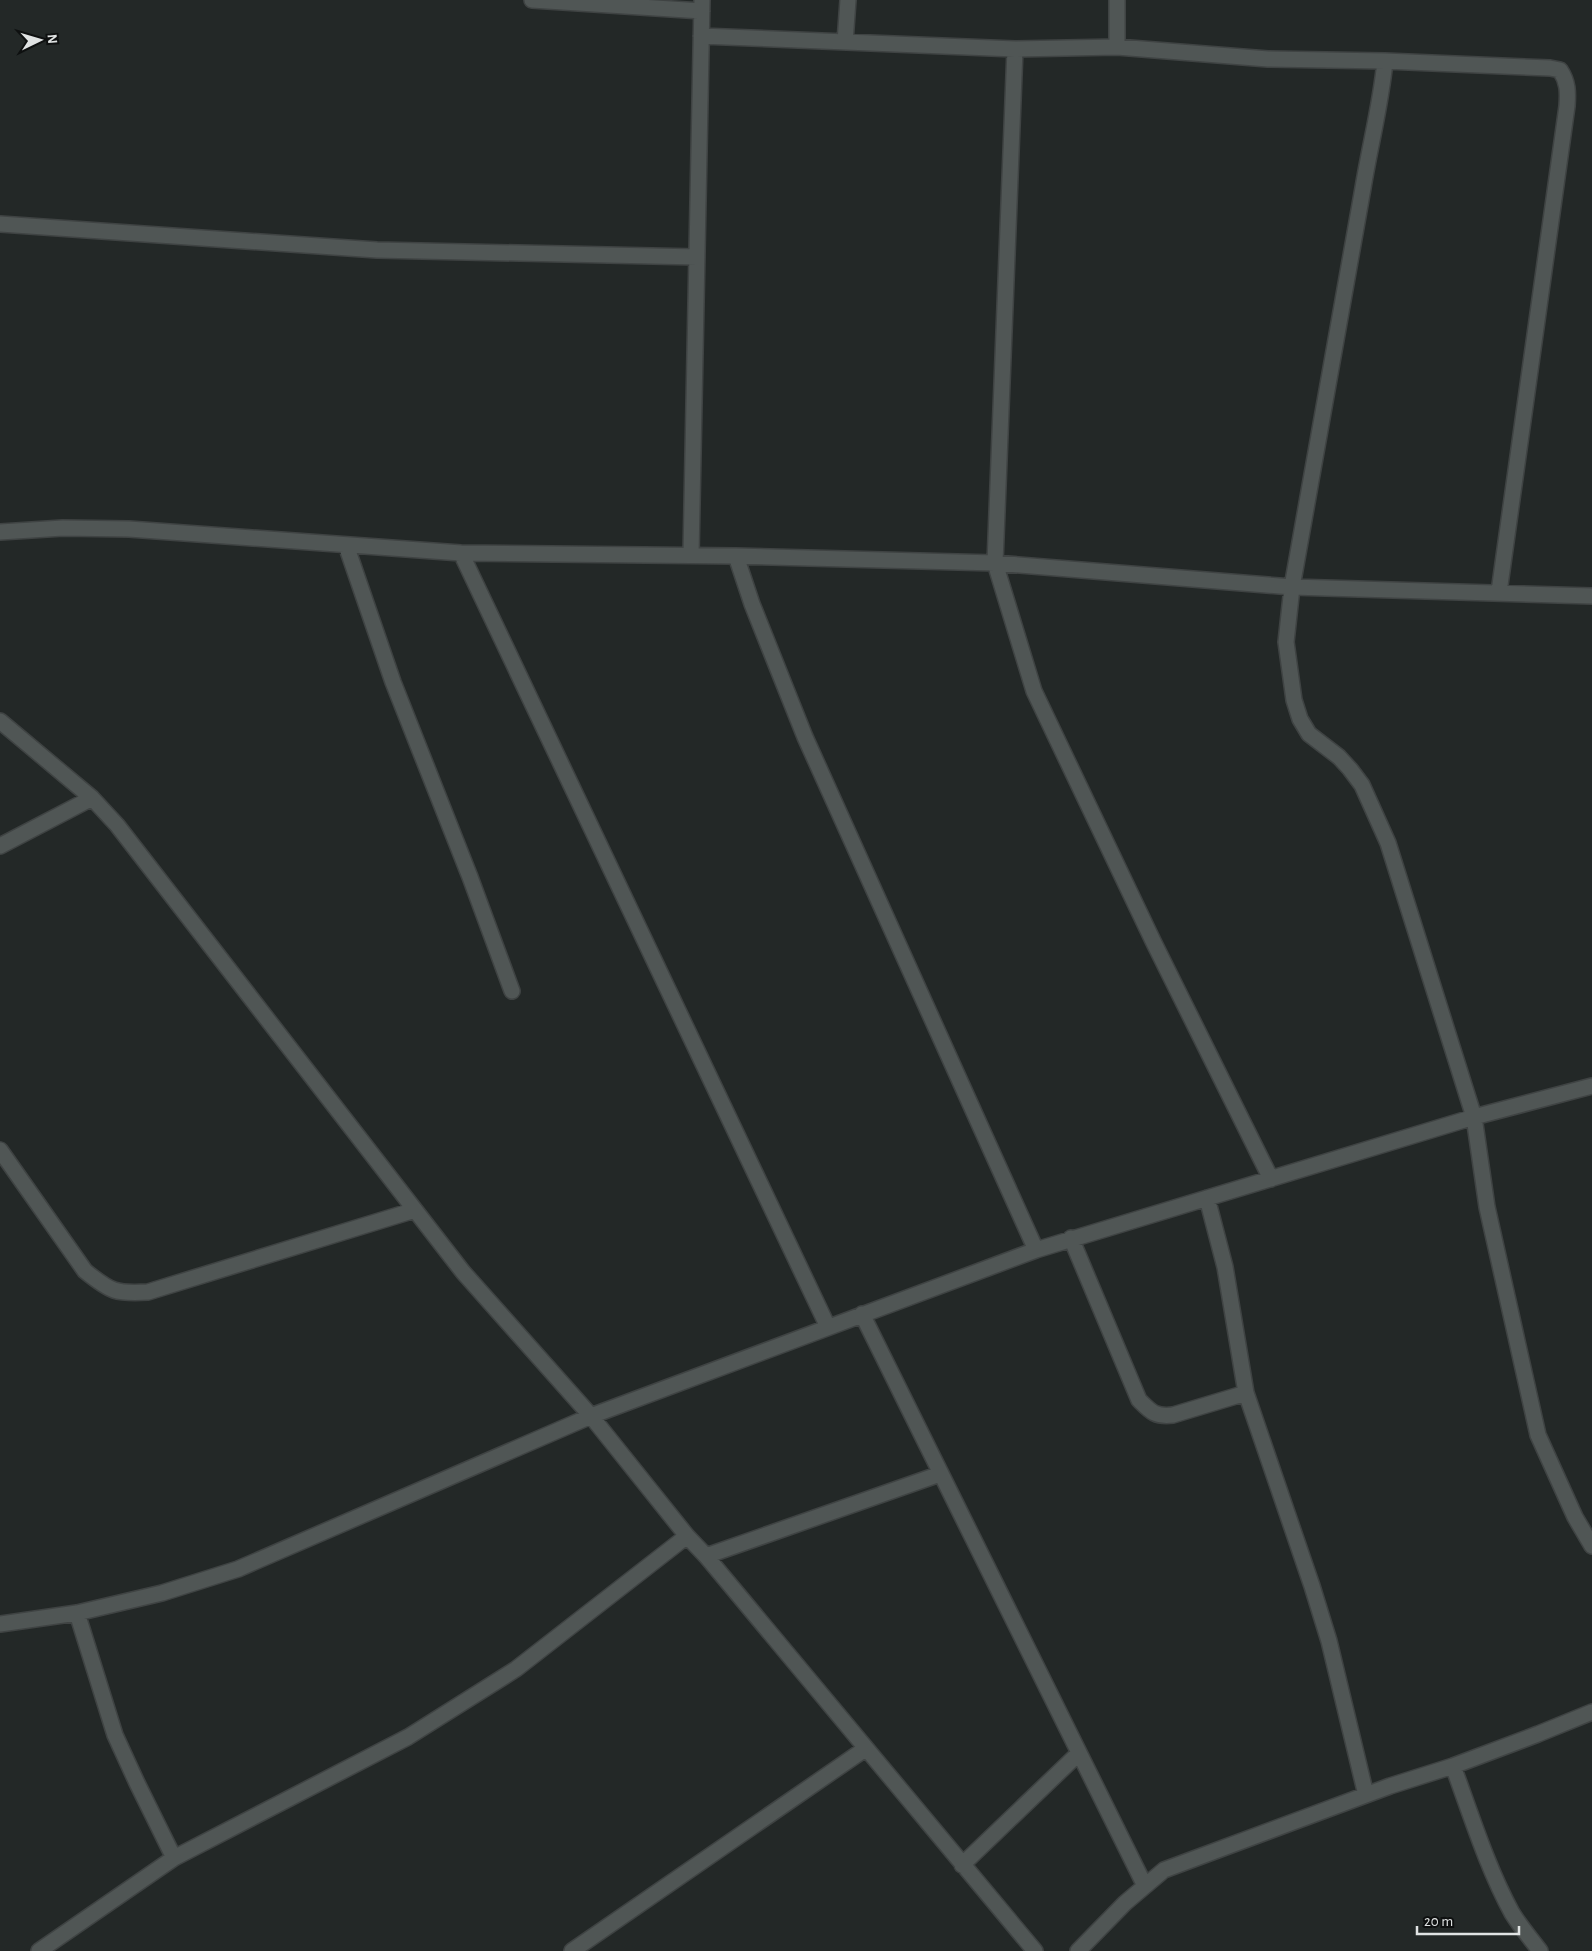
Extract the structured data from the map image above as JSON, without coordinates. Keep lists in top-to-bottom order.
{
  "scale_bar": "20 m",
  "north": "right"
}
